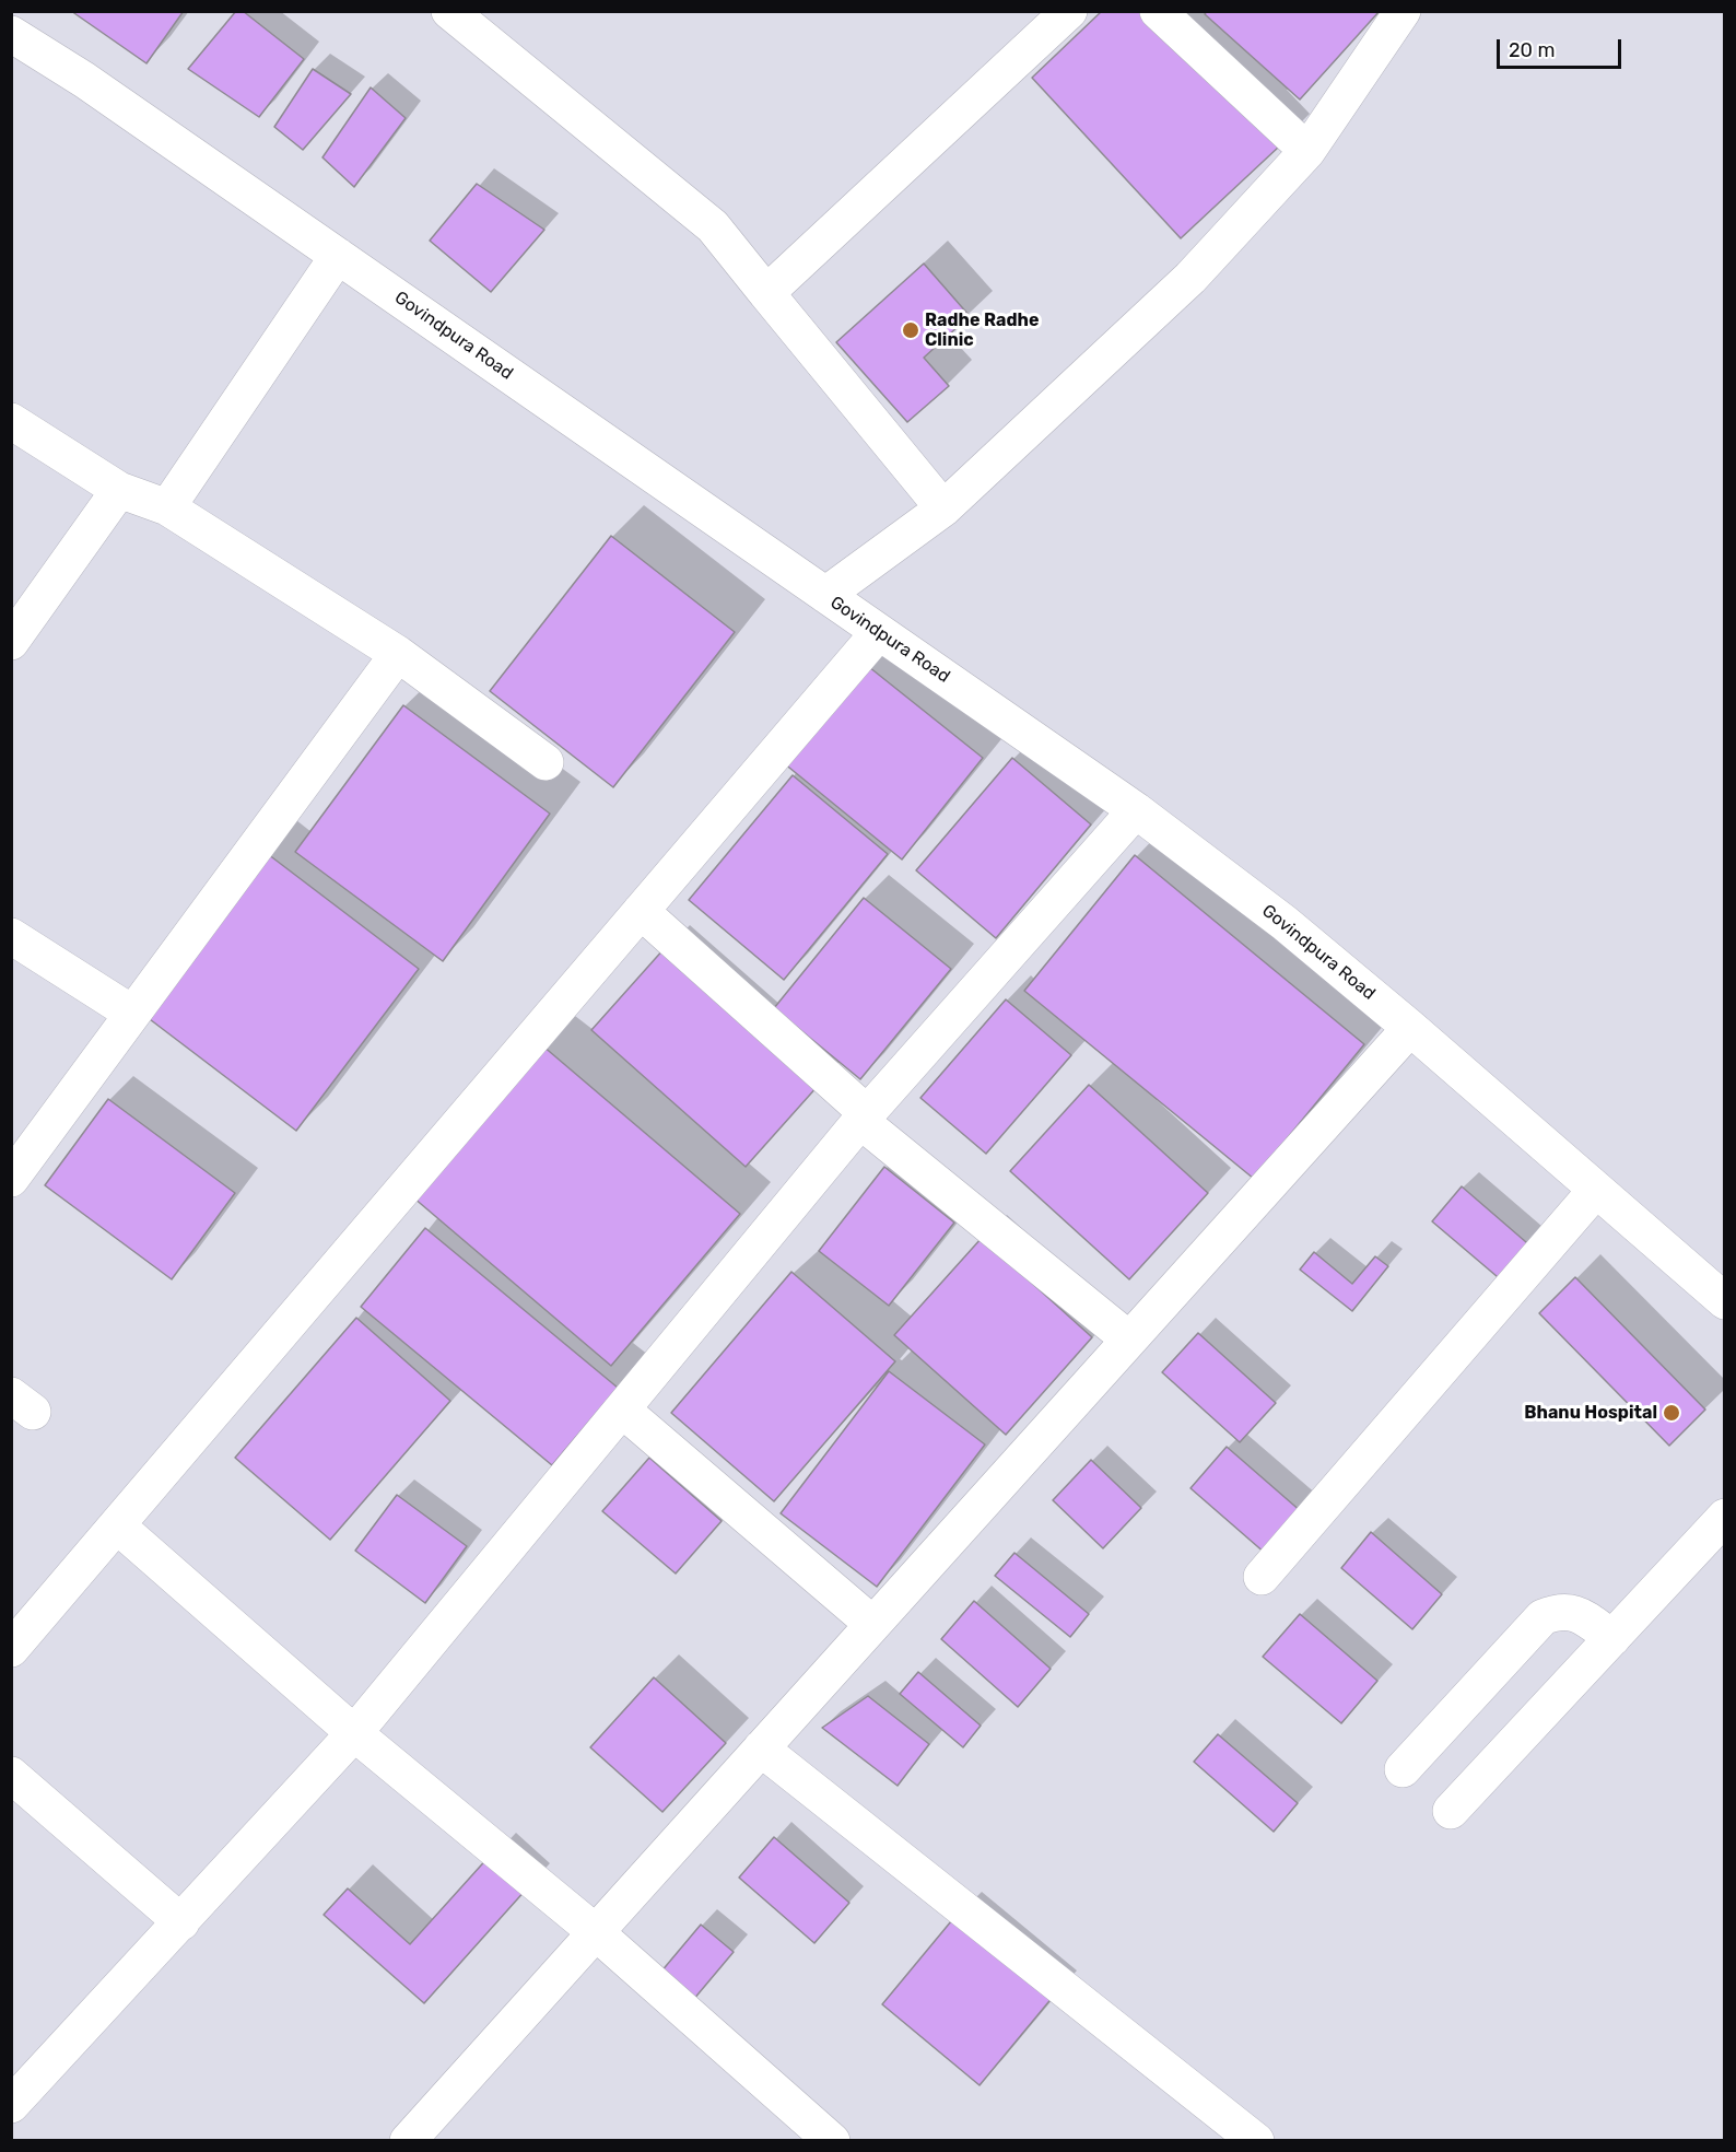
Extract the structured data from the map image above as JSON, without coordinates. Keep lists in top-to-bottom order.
{
  "streets": {
    "street": ["Govindpura Road"]
  },
  "places": ["Radhe Radhe Clinic", "Bhanu Hospital"],
  "scale_bar": "20 m"
}
